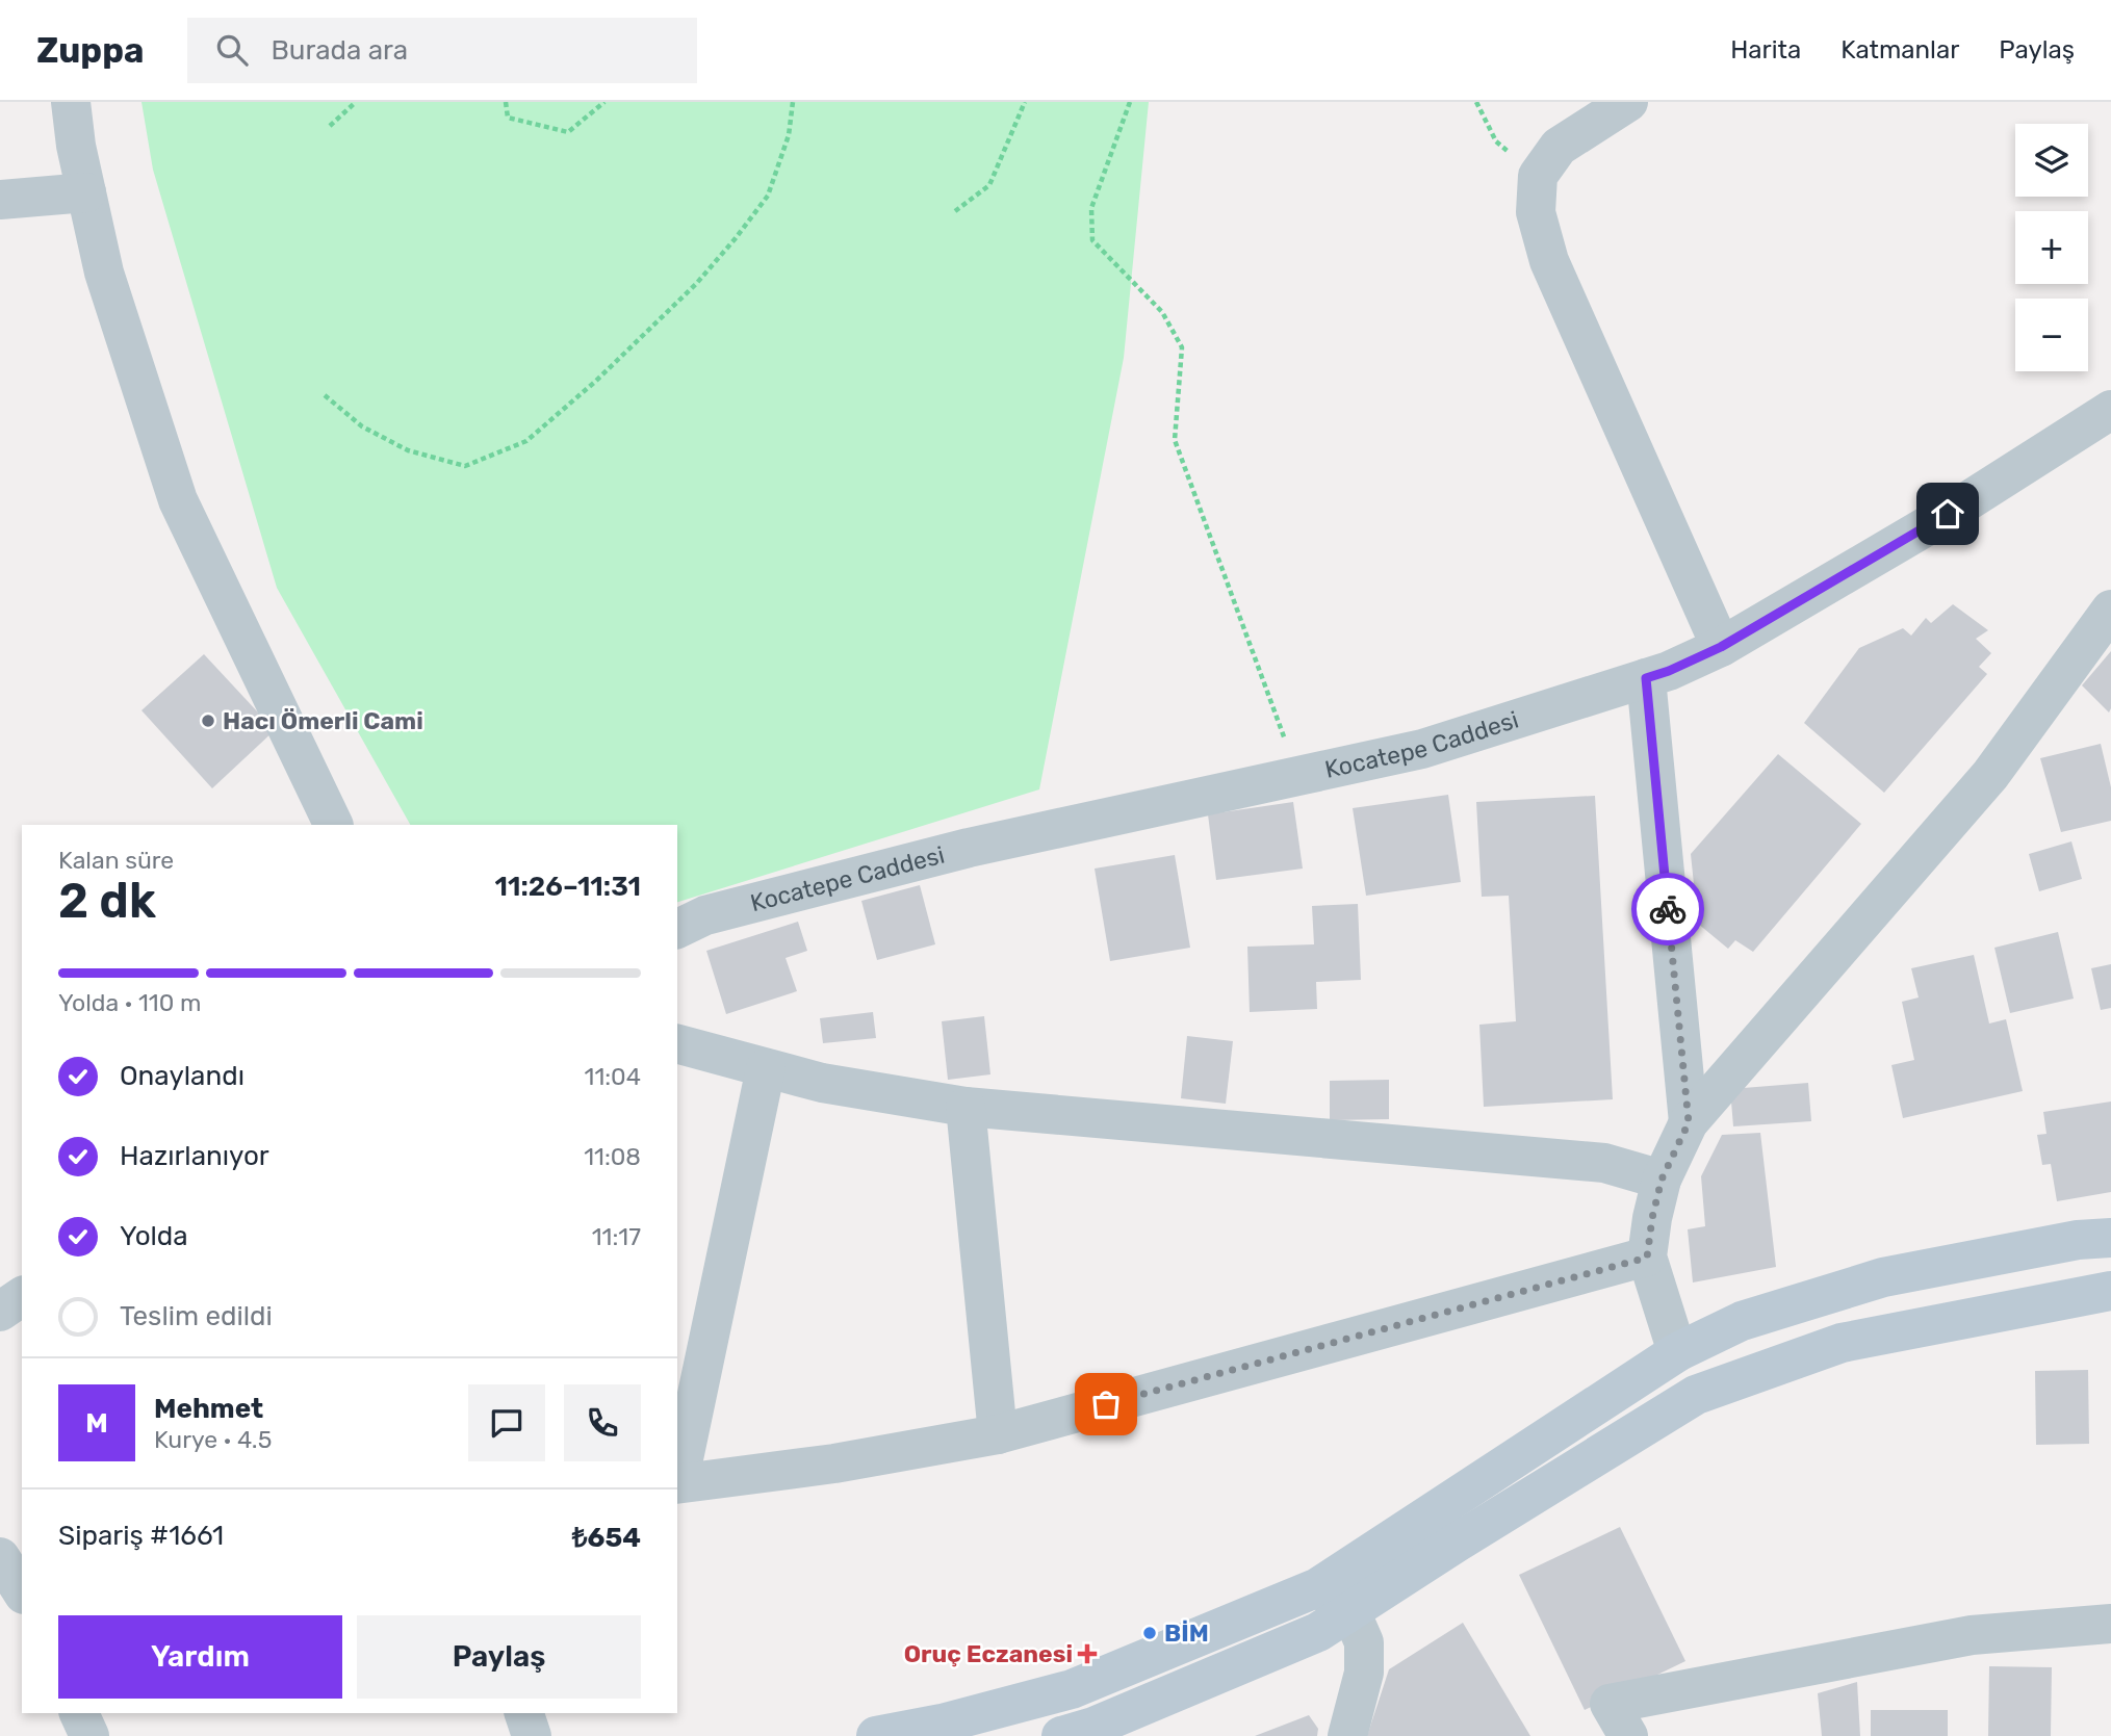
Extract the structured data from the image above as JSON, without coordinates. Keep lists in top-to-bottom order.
{
  "streets": {
    "street": ["Kocatepe Caddesi"]
  },
  "places": {
    "other": ["Hacı Ömerli Cami", "BİM"],
    "health": ["Oruç Eczanesi"]
  },
  "page": {
    "header": "Zuppa",
    "search": "Burada ara",
    "nav": ["Harita", "Katmanlar", "Paylaş"],
    "map_buttons": ["+", "−"],
    "heading": ["2 dk", "Kalan süre", "11:26–11:31"],
    "panel": [
      "Mehmet",
      "Kurye · 4.5",
      "Sipariş #1661",
      "₺654"
    ],
    "bar": "Yolda · 110 m",
    "list": [
      ["Onaylandı", "11:04"],
      ["Hazırlanıyor", "11:08"],
      ["Yolda", "11:17"],
      "Teslim edildi"
    ],
    "round": "M",
    "buttons": ["Yardım", "Paylaş"]
  }
}
